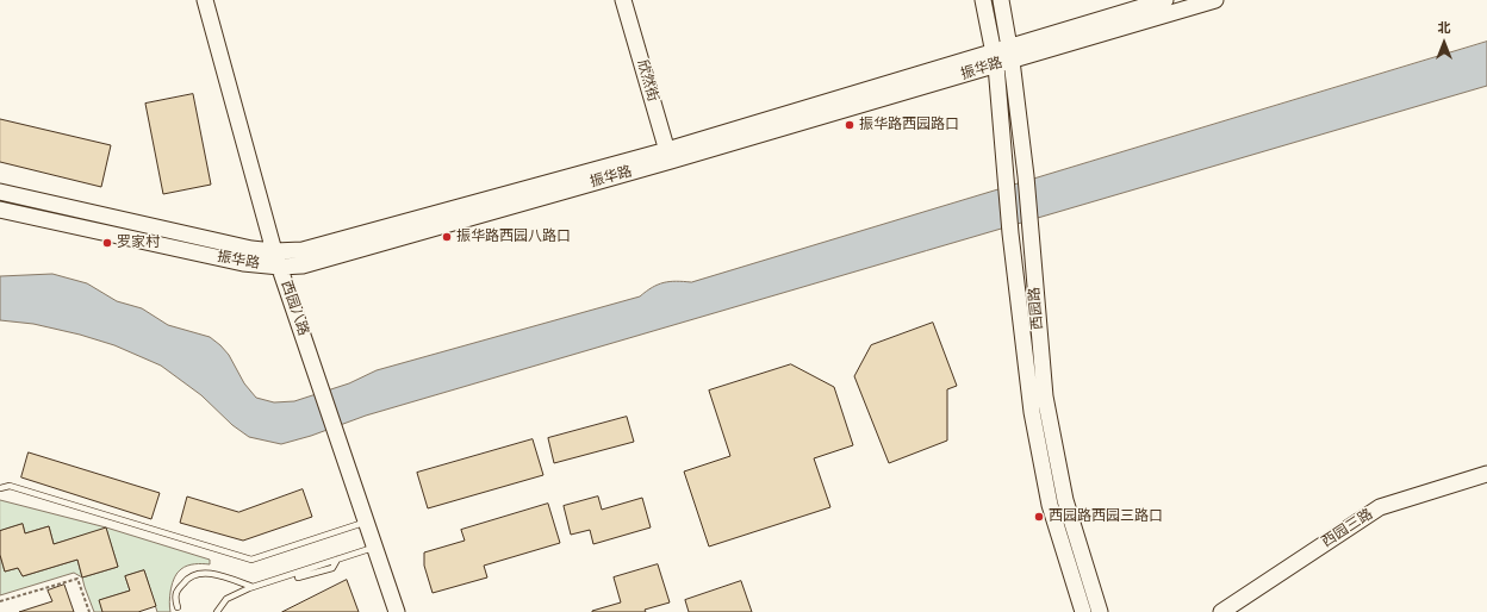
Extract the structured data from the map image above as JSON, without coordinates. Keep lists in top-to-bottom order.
{
  "streets": {
    "main road": [
      "振华路",
      "欣然街",
      "西园八路",
      "西园路",
      "西园三路"
    ]
  },
  "crossings": [
    ["振华路", "欣然街"],
    ["振华路", "西园八路"],
    ["振华路", "西园路"]
  ],
  "places": [
    "振华路西园路口",
    "振华路西园八路口",
    "罗家村",
    "西园路西园三路口"
  ],
  "north": "top"
}
